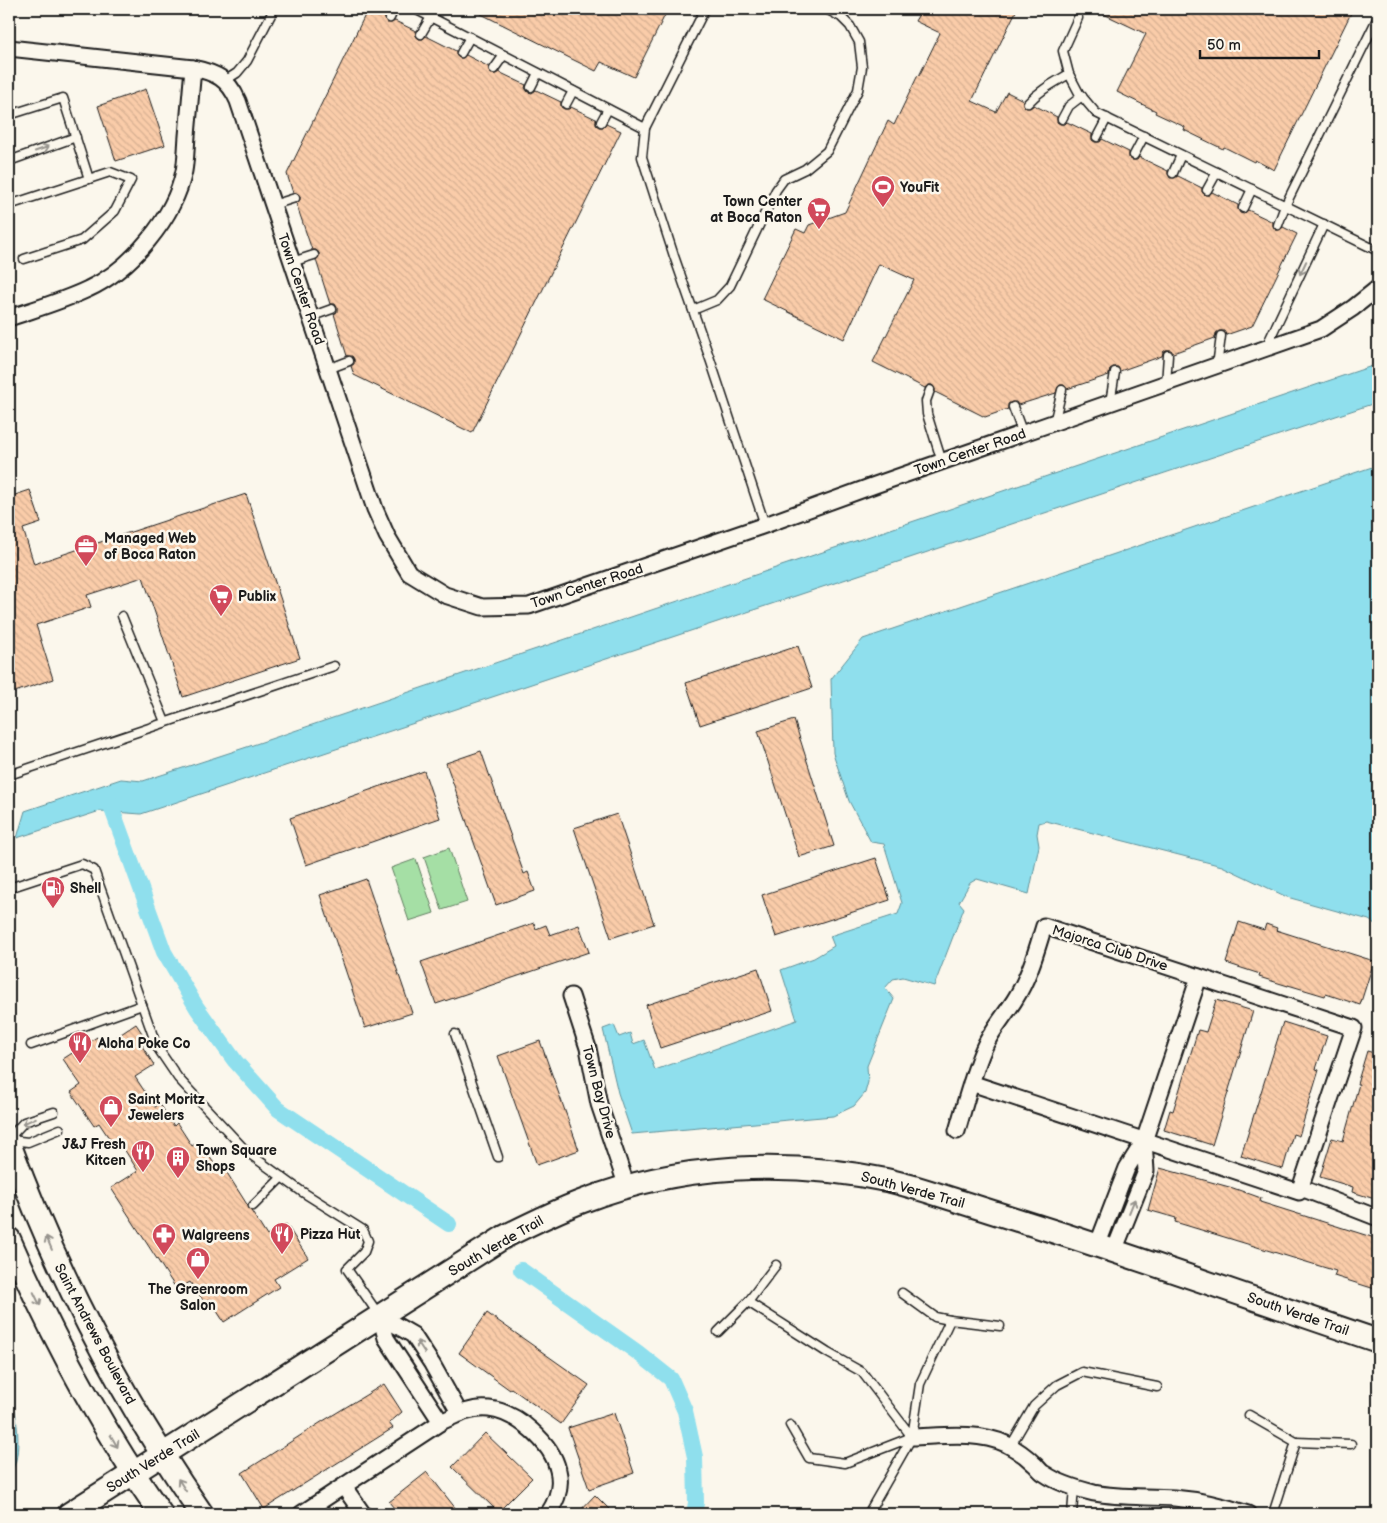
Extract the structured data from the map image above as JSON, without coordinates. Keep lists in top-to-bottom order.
{
  "streets": {
    "street": [
      "Town Center Road",
      "Majorca Club Drive",
      "Town Bay Drive",
      "South Verde Trail",
      "Saint Andrews Boulevard"
    ]
  },
  "crossings": [
    ["Town Bay Drive", "South Verde Trail"],
    ["South Verde Trail", "Saint Andrews Boulevard"]
  ],
  "places": {
    "sports": ["YouFit"],
    "supermarket": ["Town Center at Boca Raton", "Publix"],
    "office": ["Managed Web of Boca Raton"],
    "fuel station": ["Shell"],
    "restaurant": ["Aloha Poke Co", "J&J Fresh Kitcen", "Pizza Hut"],
    "shop": ["Saint Moritz Jewelers", "The Greenroom Salon"],
    "building": ["Town Square Shops"],
    "pharmacy": ["Walgreens"]
  },
  "scale_bar": "50 m"
}
